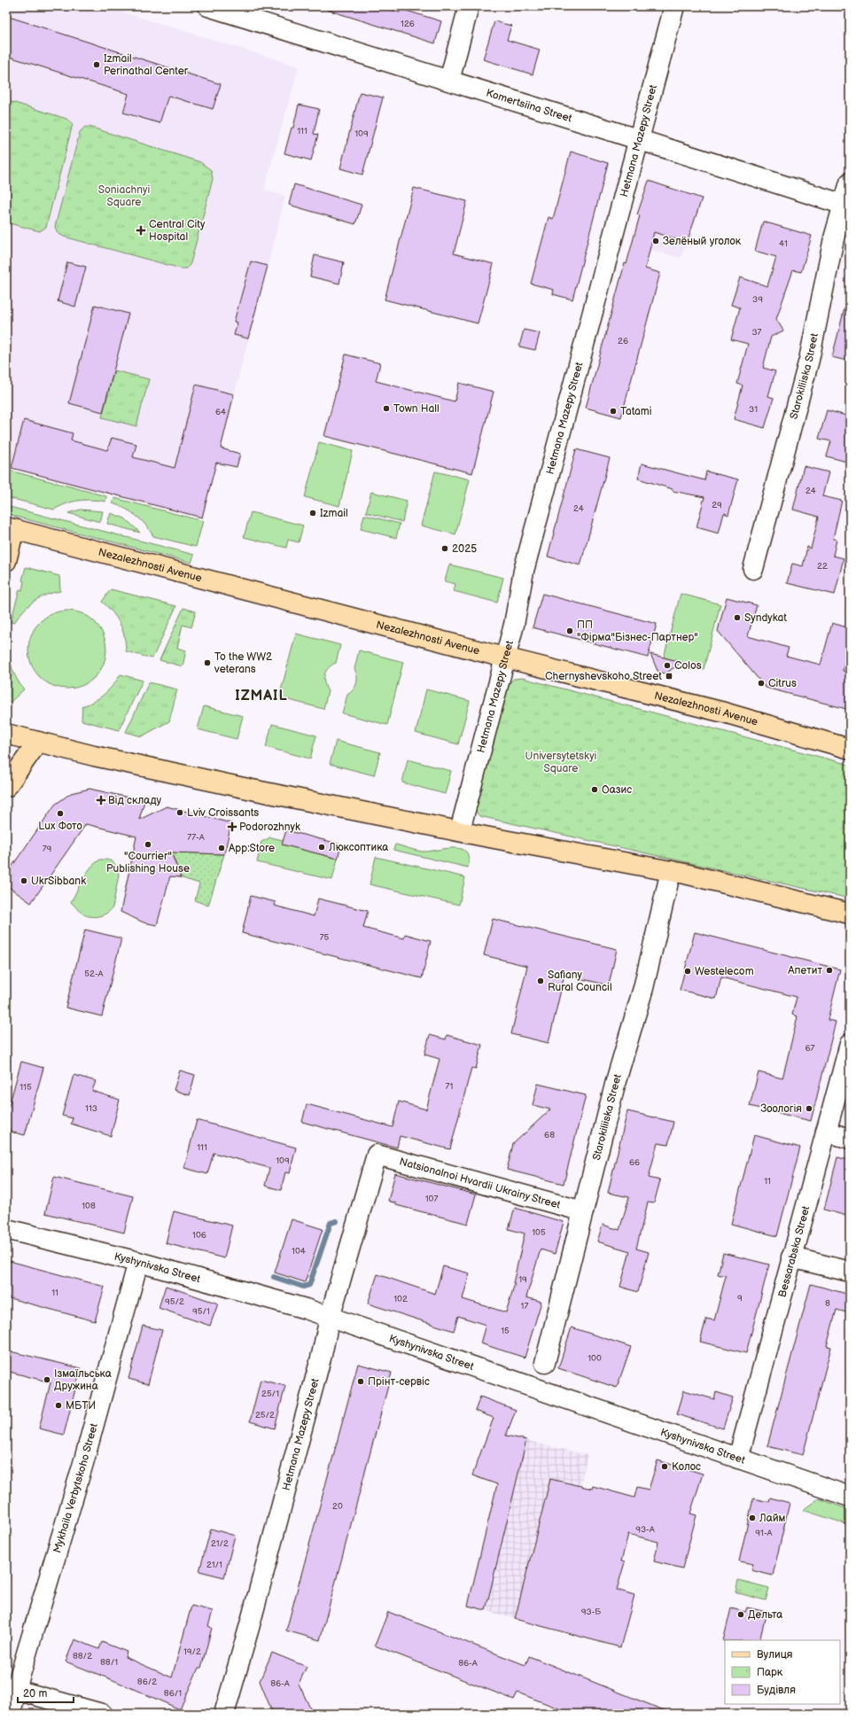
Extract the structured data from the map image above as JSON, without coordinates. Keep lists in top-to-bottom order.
{
  "streets": {
    "main road": ["Nezalezhnosti Avenue"],
    "street": [
      "Komertsiina Street",
      "Hetmana Mazepy Street",
      "Starokiliiska Street",
      "Natsionalnoi Hvardii Ukrainy Street",
      "Bessarabska Street",
      "Kyshynivska Street",
      "Mykhaila Verbytskoho Street"
    ]
  },
  "crossings": [
    ["Komertsiina Street", "Hetmana Mazepy Street"],
    ["Komertsiina Street", "Starokiliiska Street"],
    ["Hetmana Mazepy Street", "Nezalezhnosti Avenue"],
    ["Hetmana Mazepy Street", "Natsionalnoi Hvardii Ukrainy Street"],
    ["Hetmana Mazepy Street", "Kyshynivska Street"],
    ["Starokiliiska Street", "Natsionalnoi Hvardii Ukrainy Street"],
    ["Bessarabska Street", "Kyshynivska Street"],
    ["Kyshynivska Street", "Mykhaila Verbytskoho Street"]
  ],
  "districts": ["IZMAIL"],
  "parks": ["Soniachnyi Square", "Universytetskyi Square"],
  "places": {
    "other": [
      "Izmail Perinathal Center",
      "Зелёный уголок",
      "Town Hall",
      "Tatami",
      "Izmail",
      "2025",
      "Syndykat",
      "ПП \"Фірма\"Бізнес-Партнер\"",
      "To the WW2 veterans",
      "Colos",
      "Citrus",
      "Оазис",
      "Lviv Croissants",
      "Lux Фото",
      "\"Courrier\" Publishing House",
      "Люксоптика",
      "App:Store",
      "UkrSibbank",
      "Апетит",
      "Westelecom",
      "Safiany Rural Council",
      "Зоологія",
      "Ізмаїльська Дружина",
      "Прінт-сервіс",
      "МБТИ",
      "Колос",
      "Лайм",
      "Дельта"
    ],
    "health": ["Central City Hospital", "Від складу", "Podorozhnyk"],
    "transit": ["Chernyshevskoho Street"]
  },
  "house_numbers": [
    "126",
    "111",
    "109",
    "41",
    "39",
    "37",
    "26",
    "31",
    "64",
    "24",
    "29",
    "24",
    "22",
    "77-А",
    "79",
    "75",
    "52-А",
    "67",
    "71",
    "115",
    "113",
    "68",
    "111",
    "109",
    "66",
    "11",
    "107",
    "108",
    "105",
    "106",
    "104",
    "19",
    "11",
    "9",
    "102",
    "95/2",
    "8",
    "17",
    "95/1",
    "15",
    "100",
    "25/1",
    "25/2",
    "20",
    "93-А",
    "91-А",
    "21/2",
    "21/1",
    "93-Б",
    "19/2",
    "88/2",
    "88/1",
    "86-А",
    "86/2",
    "86-А",
    "86/1"
  ],
  "legend": ["Вулиця", "Парк", "Будівля"],
  "scale_bar": "20 m"
}
